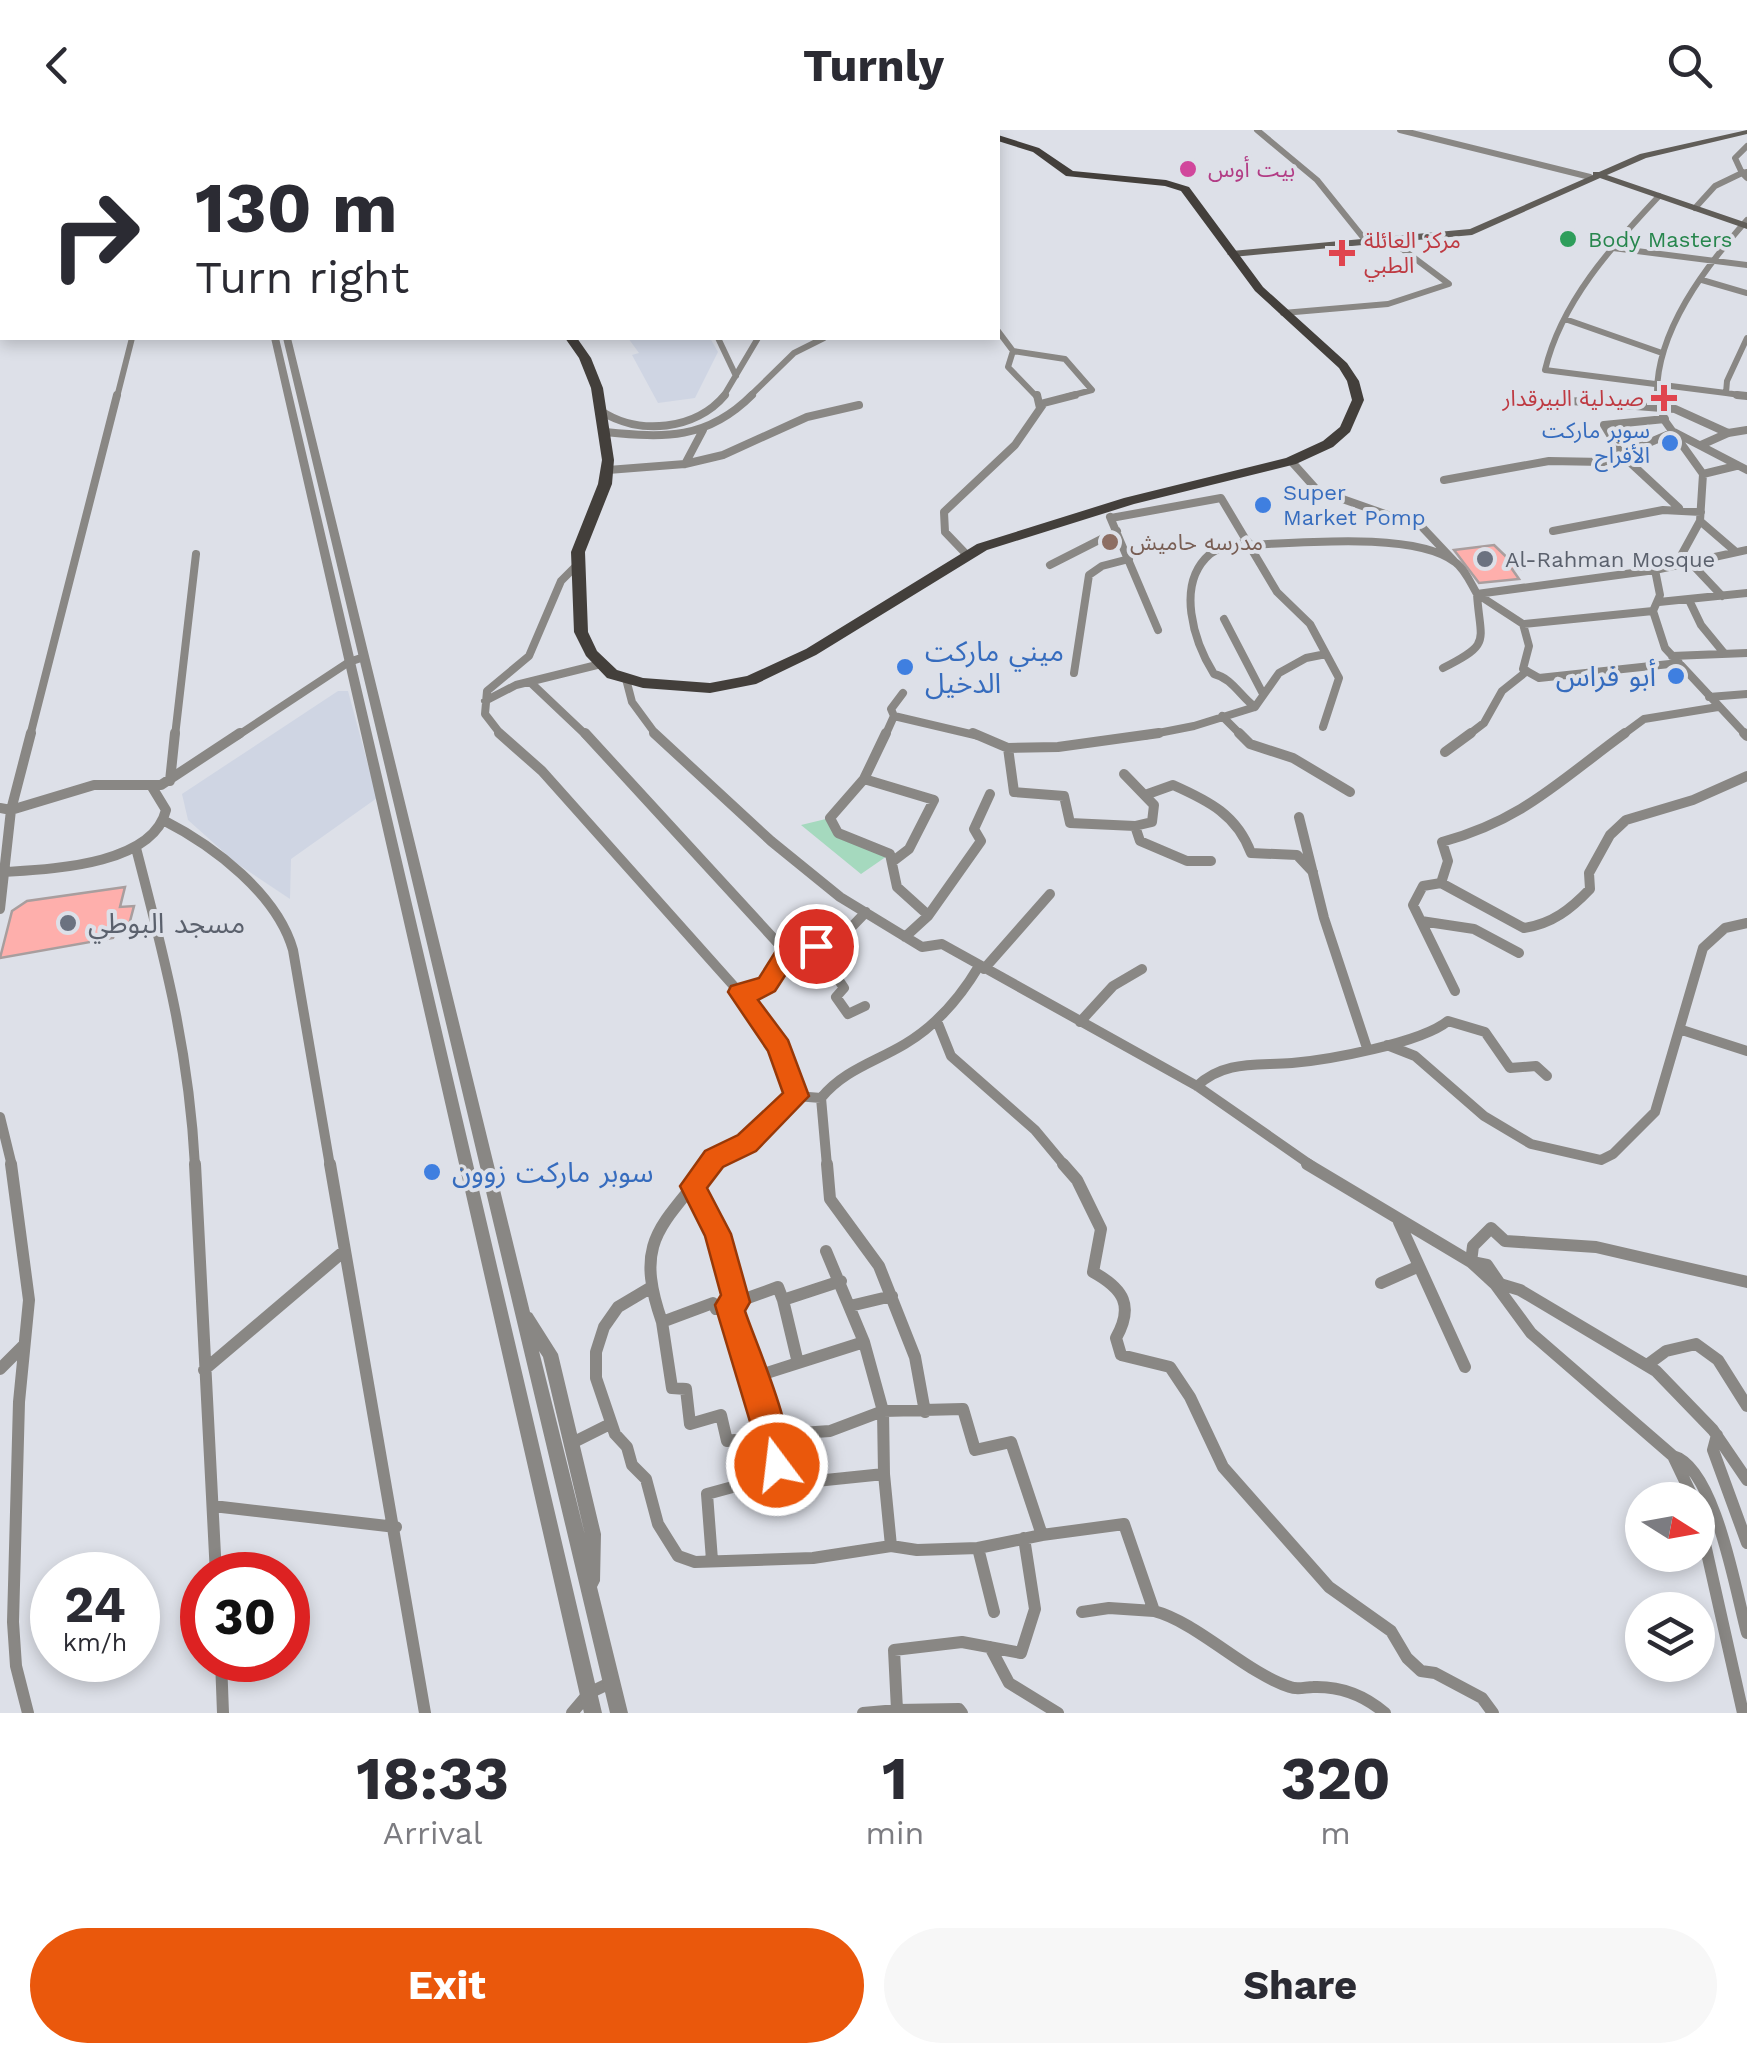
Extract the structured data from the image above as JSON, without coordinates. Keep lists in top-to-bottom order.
{
  "places": {
    "other": [
      "بيت أوس",
      "Body Masters",
      "سوبر ماركت الأفراح",
      "Super Market Pomp",
      "مدرسه حاميش",
      "Al-Rahman Mosque",
      "ميني ماركت الدخيل",
      "أبو فراس",
      "مسجد البوطي",
      "سوبر ماركت زوون"
    ],
    "health": ["مركز العائلة الطبي", "صيدلية البيرقدار"]
  },
  "north": "right",
  "page": {
    "header": "Turnly",
    "turn": ["130 m", "Turn right"],
    "speed": "24 km/h",
    "limit": "30",
    "eta": [
      "18:33",
      "Arrival",
      "1",
      "min",
      "320",
      "m"
    ],
    "buttons": ["Exit", "Share"]
  }
}
